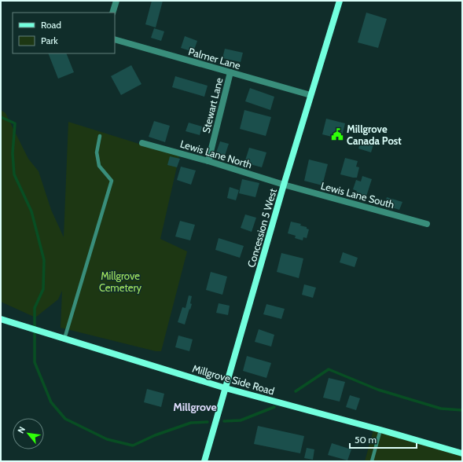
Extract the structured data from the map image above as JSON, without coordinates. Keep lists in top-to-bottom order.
{
  "streets": {
    "main road": ["Concession 5 West", "Millgrove Side Road"],
    "street": [
      "Palmer Lane",
      "Stewart Lane",
      "Lewis Lane North",
      "Lewis Lane South"
    ]
  },
  "crossings": [
    ["Palmer Lane", "Stewart Lane"],
    ["Palmer Lane", "Concession 5 West"],
    ["Stewart Lane", "Lewis Lane North"],
    ["Lewis Lane North", "Lewis Lane South"],
    ["Lewis Lane North", "Concession 5 West"],
    ["Lewis Lane South", "Concession 5 West"],
    ["Concession 5 West", "Millgrove Side Road"]
  ],
  "districts": ["Millgrove"],
  "parks": ["Millgrove Cemetery"],
  "places": {
    "public building": ["Millgrove Canada Post"]
  },
  "legend": ["Road", "Park"],
  "scale_bar": "50 m",
  "north": "top left"
}
